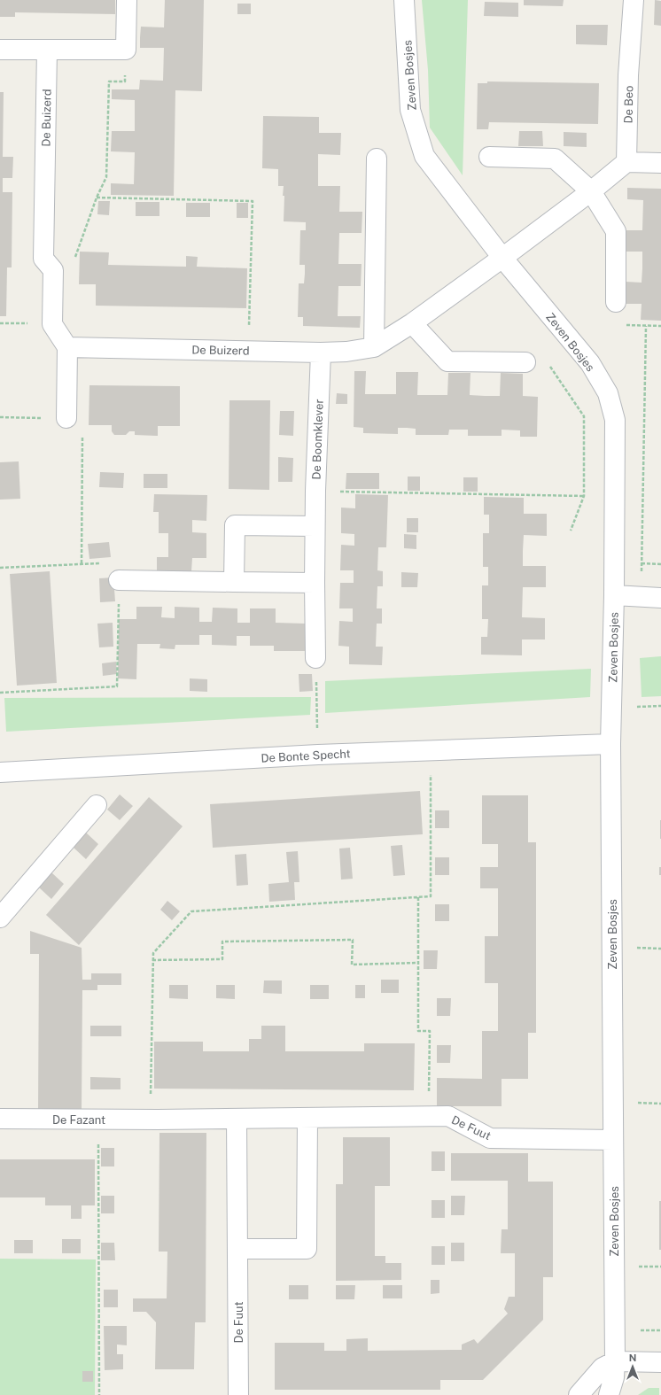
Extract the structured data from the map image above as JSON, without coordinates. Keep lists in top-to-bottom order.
{
  "streets": {
    "street": [
      "Zeven Bosjes",
      "De Beo",
      "De Buizerd",
      "De Boomklever",
      "De Bonte Specht",
      "De Fazant",
      "De Fuut"
    ]
  },
  "crossings": [
    ["Zeven Bosjes", "De Buizerd"],
    ["Zeven Bosjes", "De Bonte Specht"],
    ["Zeven Bosjes", "De Fuut"],
    ["De Buizerd", "De Boomklever"],
    ["De Fazant", "De Fuut"]
  ],
  "north": "top"
}
